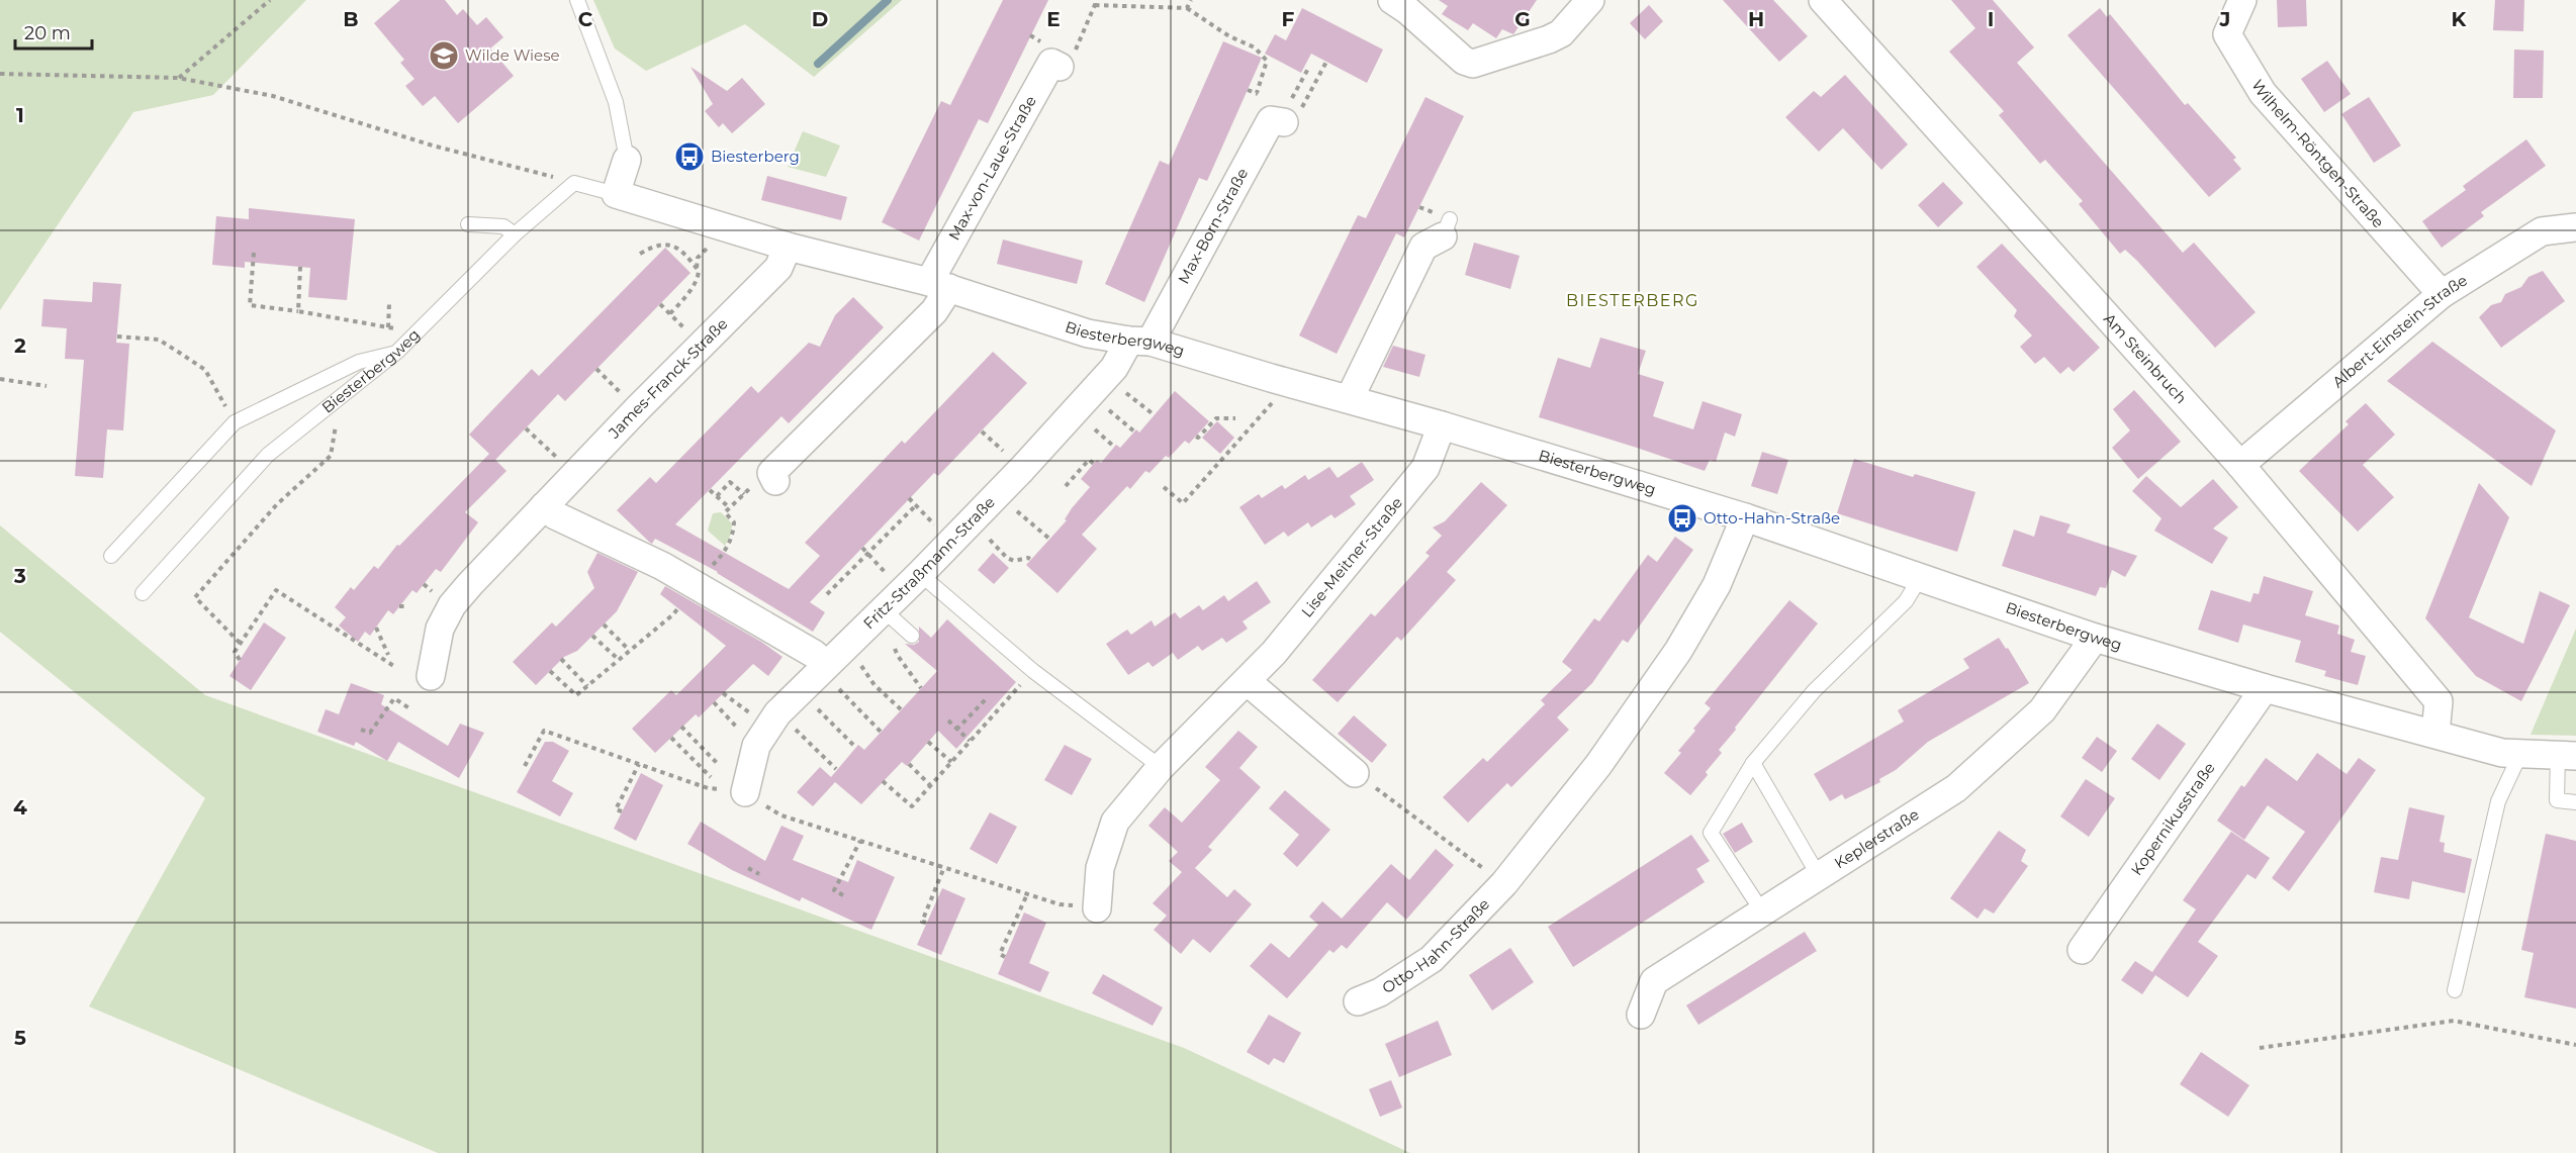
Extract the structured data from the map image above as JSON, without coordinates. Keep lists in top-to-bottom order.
{
  "streets": {
    "street": [
      "Wilhelm-Röntgen-Straße",
      "Max-von-Laue-Straße",
      "Max-Born-Straße",
      "Albert-Einstein-Straße",
      "Biesterbergweg",
      "Am Steinbruch",
      "James-Franck-Straße",
      "Lise-Meitner-Straße",
      "Fritz-Straßmann-Straße",
      "Kopernikusstraße",
      "Keplerstraße",
      "Otto-Hahn-Straße"
    ]
  },
  "crossings": [
    ["Wilhelm-Röntgen-Straße", "Albert-Einstein-Straße"],
    ["Max-von-Laue-Straße", "Biesterbergweg"],
    ["Max-Born-Straße", "Biesterbergweg"],
    ["Max-Born-Straße", "Fritz-Straßmann-Straße"],
    ["Albert-Einstein-Straße", "Am Steinbruch"],
    ["Biesterbergweg", "Am Steinbruch"],
    ["Biesterbergweg", "James-Franck-Straße"],
    ["Biesterbergweg", "Lise-Meitner-Straße"],
    ["Biesterbergweg", "Fritz-Straßmann-Straße"],
    ["Biesterbergweg", "Kopernikusstraße"],
    ["Biesterbergweg", "Keplerstraße"],
    ["Biesterbergweg", "Otto-Hahn-Straße"]
  ],
  "districts": ["BIESTERBERG"],
  "places": {
    "school or university": ["Wilde Wiese"],
    "bus stop": ["Biesterberg", "Otto-Hahn-Straße"]
  },
  "scale_bar": "20 m",
  "grid": {
    "columns": [
      "B",
      "C",
      "D",
      "E",
      "F",
      "G",
      "H",
      "I",
      "J",
      "K"
    ],
    "rows": [
      "1",
      "2",
      "3",
      "4",
      "5"
    ]
  }
}
